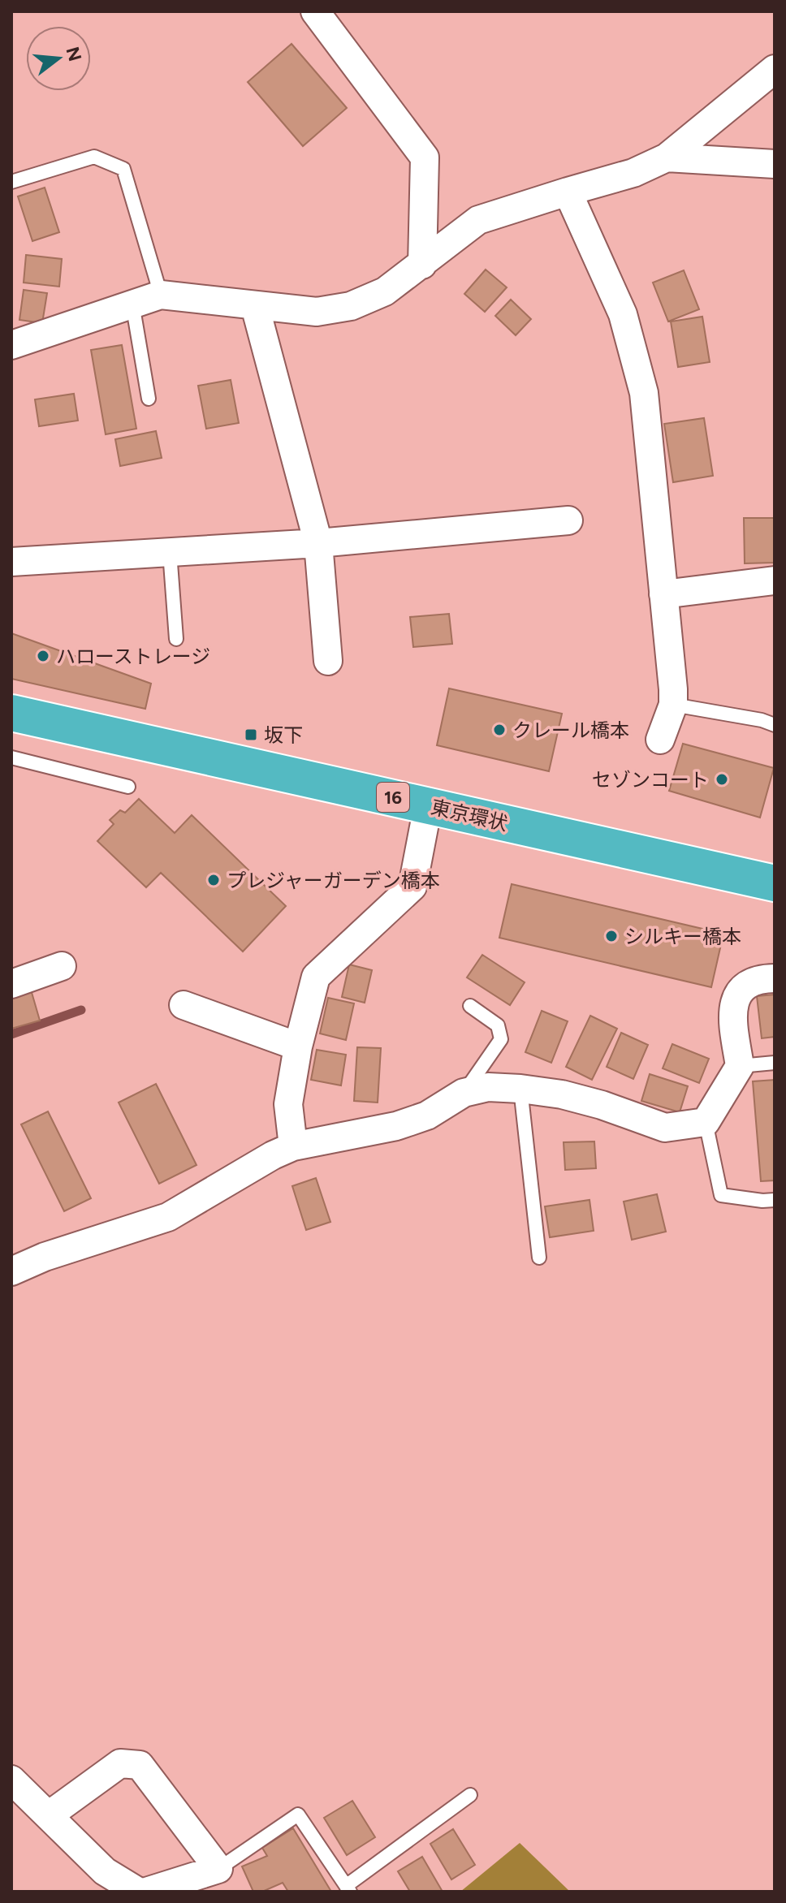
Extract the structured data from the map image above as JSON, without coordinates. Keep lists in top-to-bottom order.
{
  "streets": {
    "highway": ["16", "東京環状"]
  },
  "places": {
    "other": [
      "ハローストレージ",
      "クレール橋本",
      "セゾンコート",
      "プレジャーガーデン橋本",
      "シルキー橋本"
    ],
    "transit": ["坂下"]
  },
  "north": "right"
}
